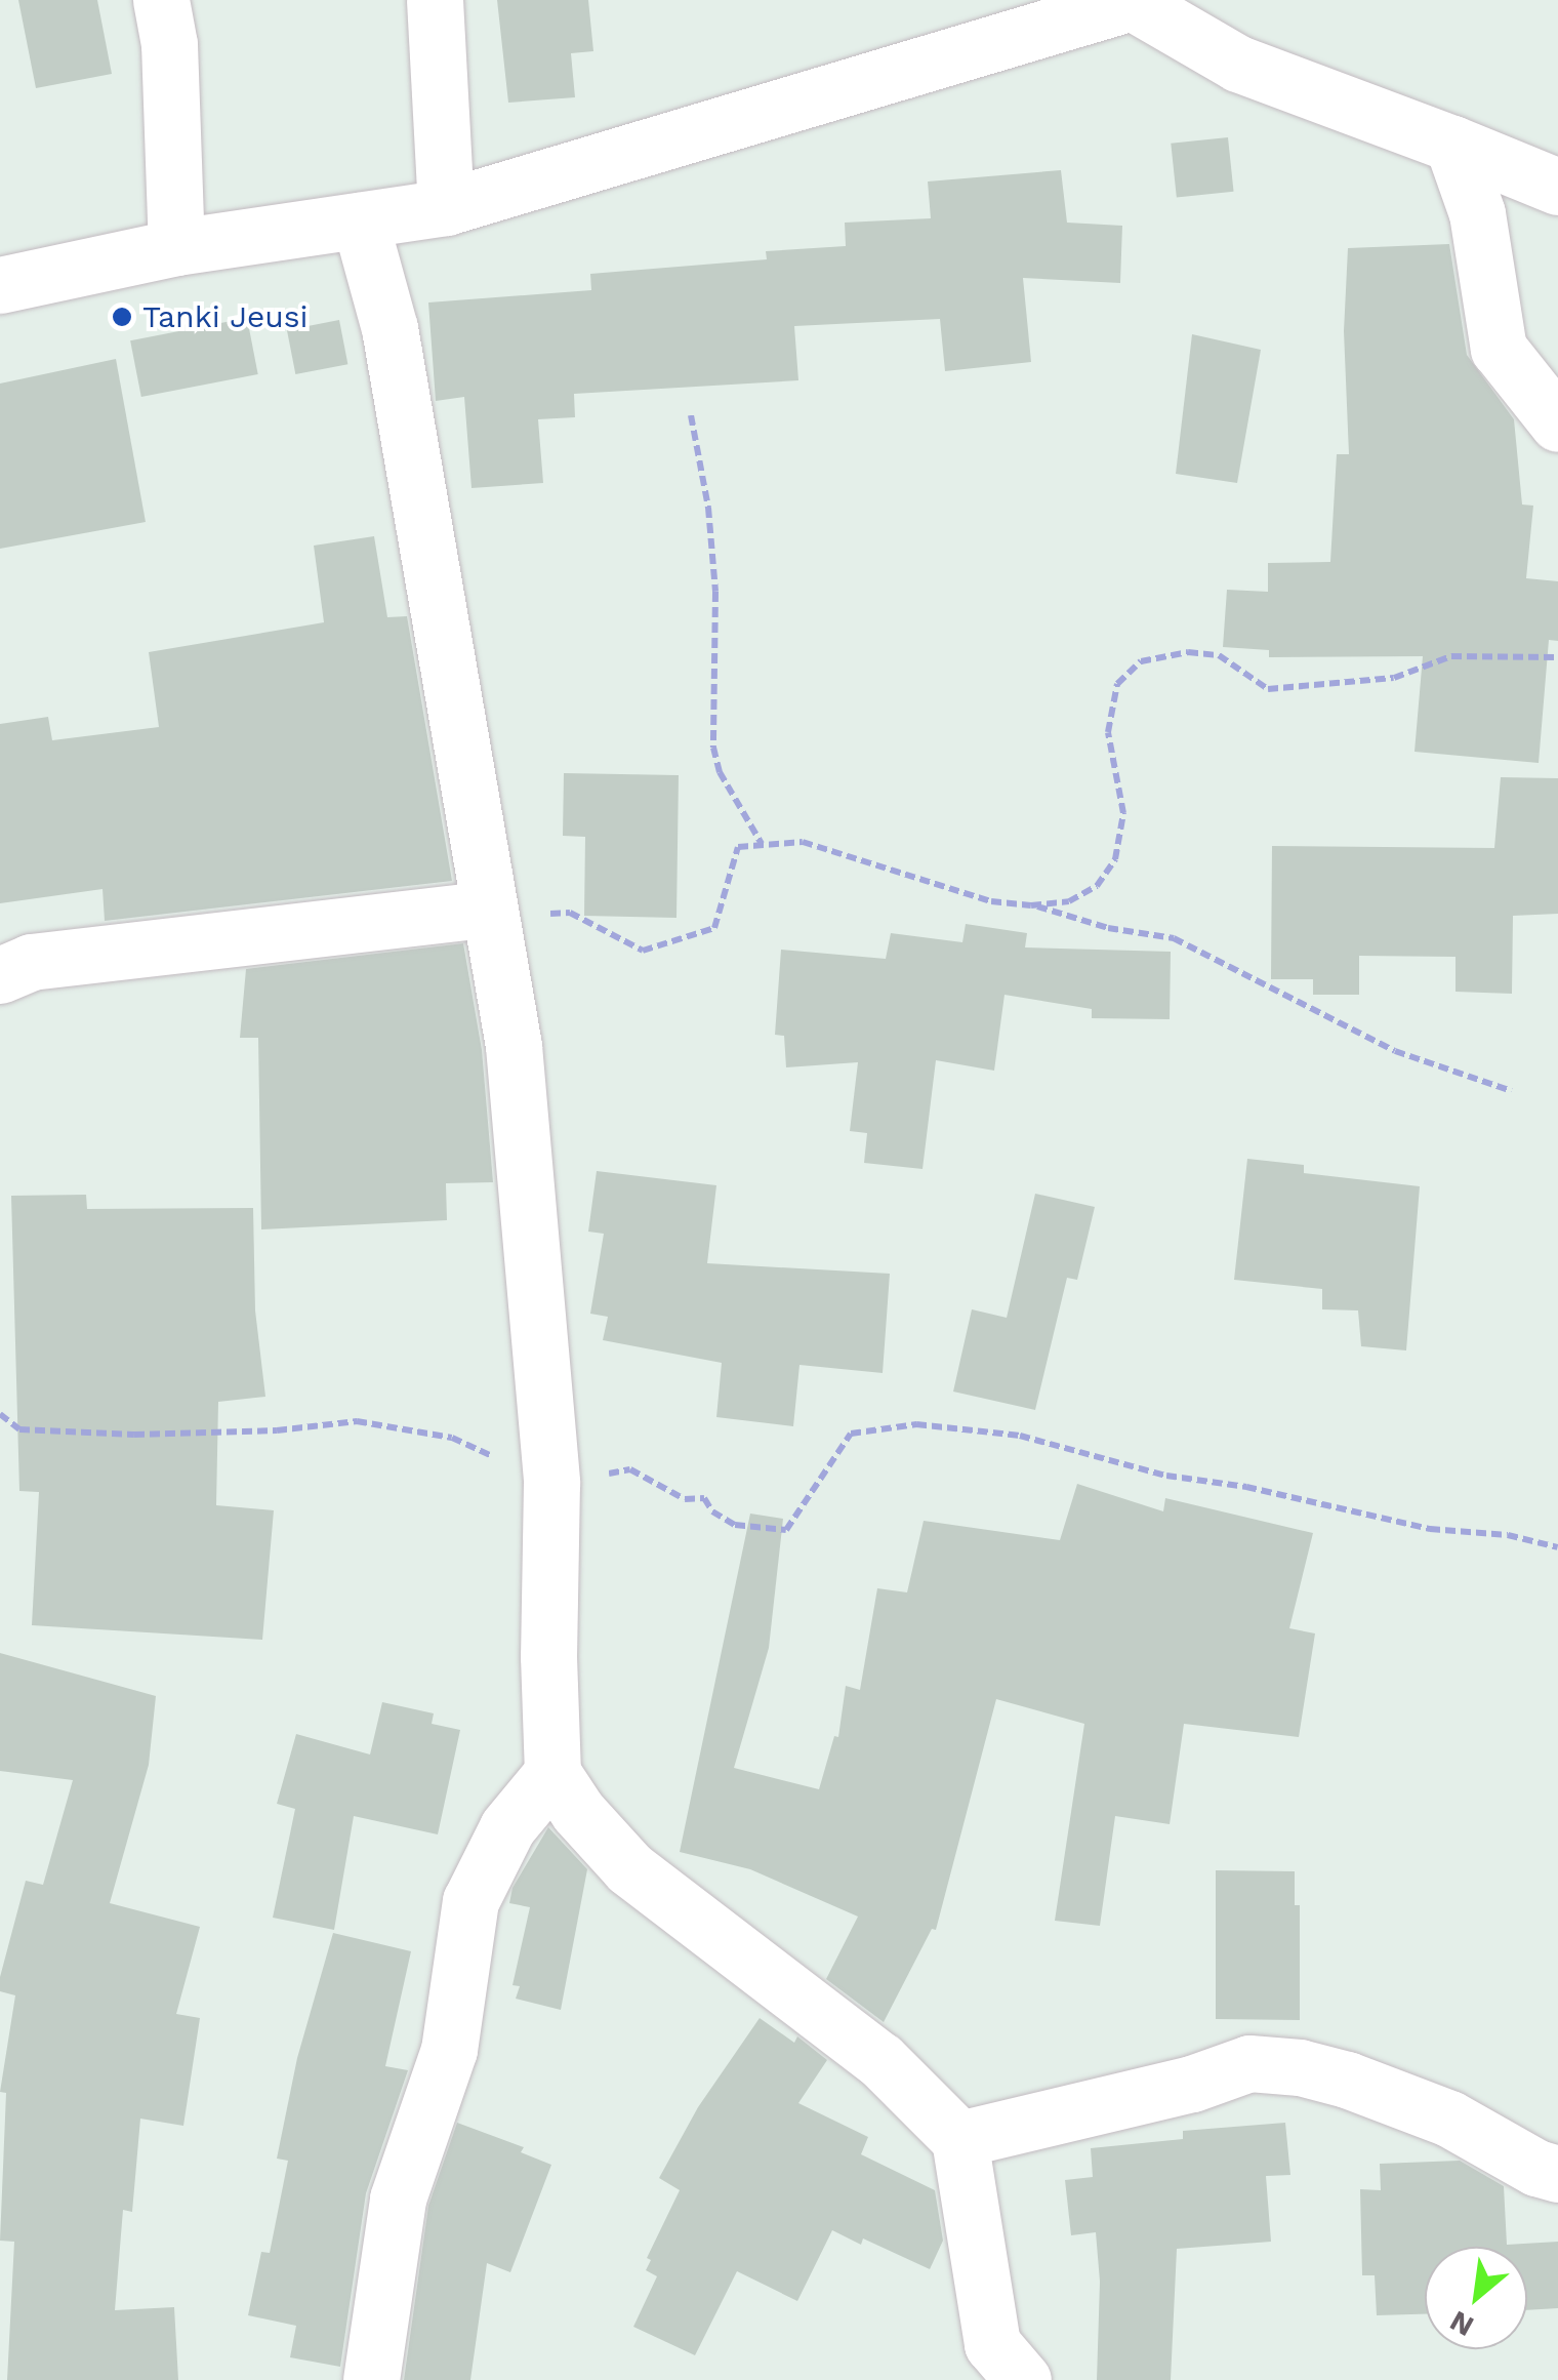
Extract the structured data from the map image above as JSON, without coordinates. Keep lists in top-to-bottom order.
{
  "places": ["Tanki Jeusi"],
  "north": "bottom left"
}
